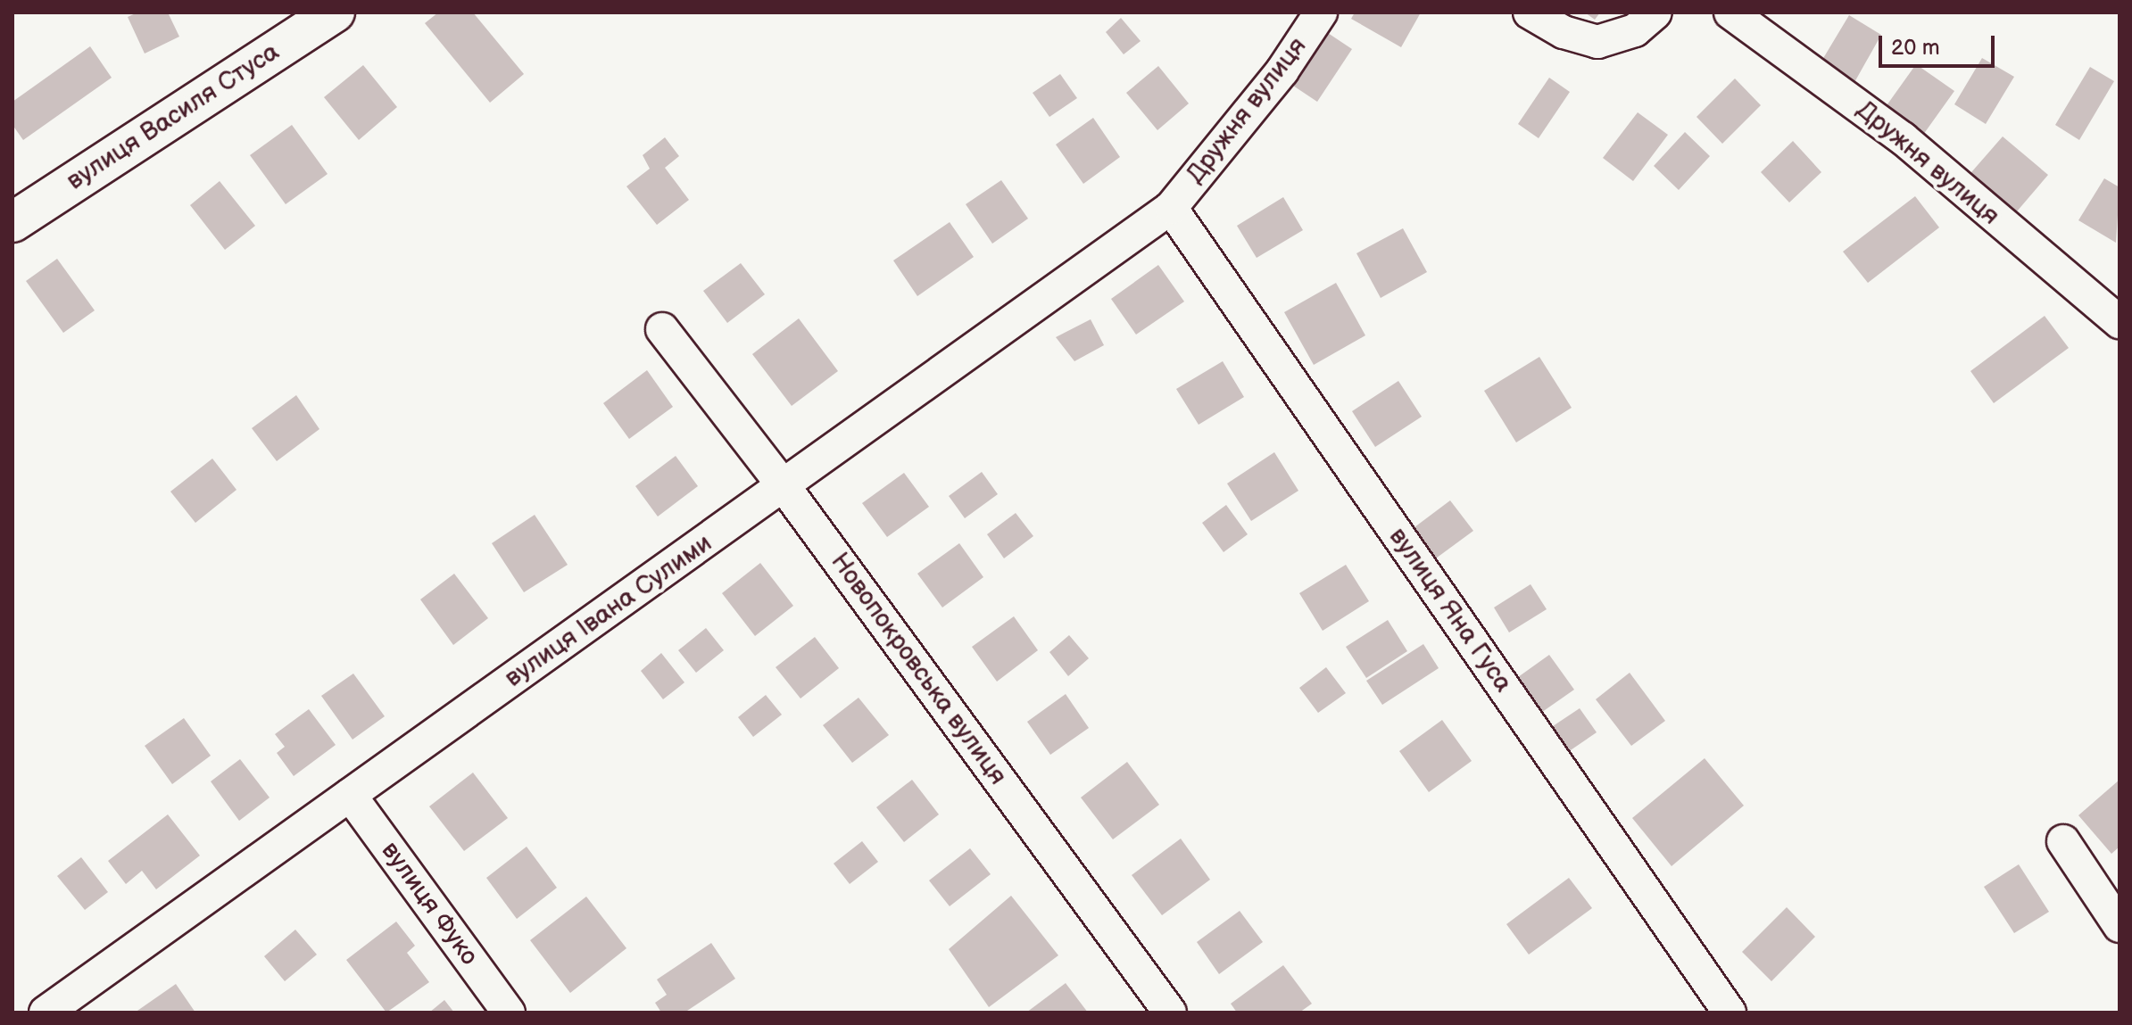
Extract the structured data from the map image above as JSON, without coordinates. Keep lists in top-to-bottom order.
{
  "streets": {
    "main road": ["вулиця Василя Стуса"],
    "street": [
      "Дружня вулиця",
      "вулиця Яна Гуса",
      "вулиця Івана Сулими",
      "Новопокровська вулиця",
      "вулиця Фуко"
    ]
  },
  "crossings": [
    ["Дружня вулиця", "вулиця Яна Гуса"],
    ["Дружня вулиця", "вулиця Івана Сулими"],
    ["вулиця Яна Гуса", "вулиця Івана Сулими"],
    ["вулиця Івана Сулими", "Новопокровська вулиця"],
    ["вулиця Івана Сулими", "вулиця Фуко"]
  ],
  "scale_bar": "20 m"
}
